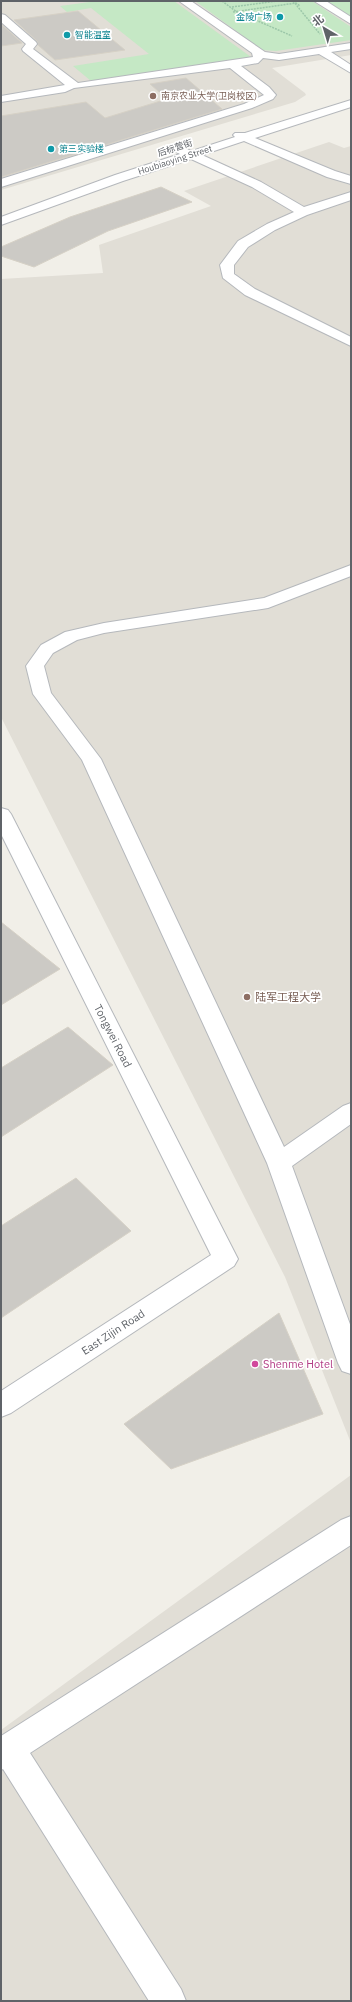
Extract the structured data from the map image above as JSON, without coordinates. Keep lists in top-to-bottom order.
{
  "streets": {
    "street": [
      "后标营街",
      "Houbiaoying Street",
      "Tongwei Road",
      "East Zijin Road"
    ]
  },
  "crossings": [
    ["Tongwei Road", "East Zijin Road"]
  ],
  "places": [
    "金陵广场",
    "智能温室",
    "南京农业大学(卫岗校区)",
    "第三实验楼",
    "陆军工程大学",
    "Shenme Hotel"
  ],
  "north": "top left"
}
